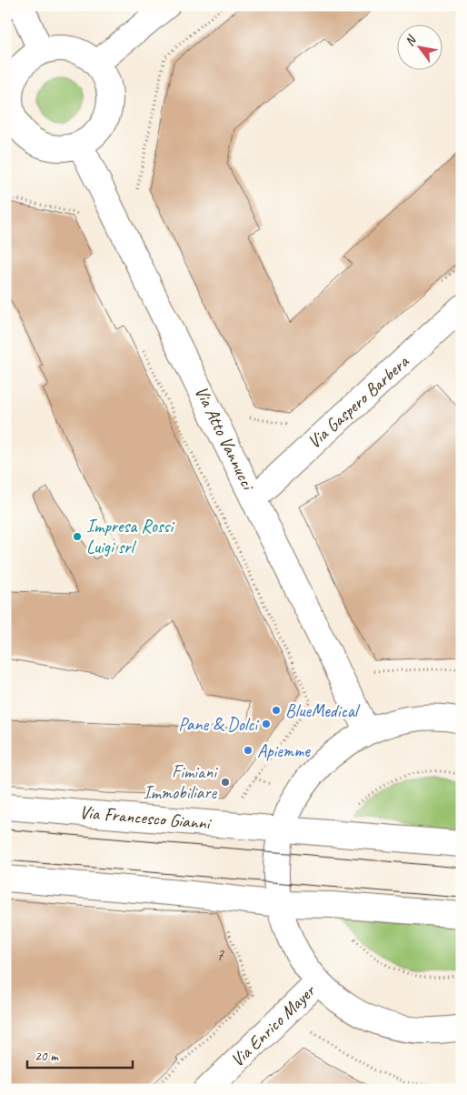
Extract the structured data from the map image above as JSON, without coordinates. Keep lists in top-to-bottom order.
{
  "streets": {
    "street": [
      "Via Gaspero Barbera",
      "Via Atto Vannucci",
      "Via Francesco Gianni",
      "Via Enrico Mayer"
    ]
  },
  "crossings": [
    ["Via Gaspero Barbera", "Via Atto Vannucci"]
  ],
  "places": [
    "Impresa Rossi Luigi srl",
    "BlueMedical",
    "Pane & Dolci",
    "Apiemme",
    "Fimiani Immobiliare"
  ],
  "house_numbers": ["7"],
  "scale_bar": "20 m",
  "north": "top left"
}
